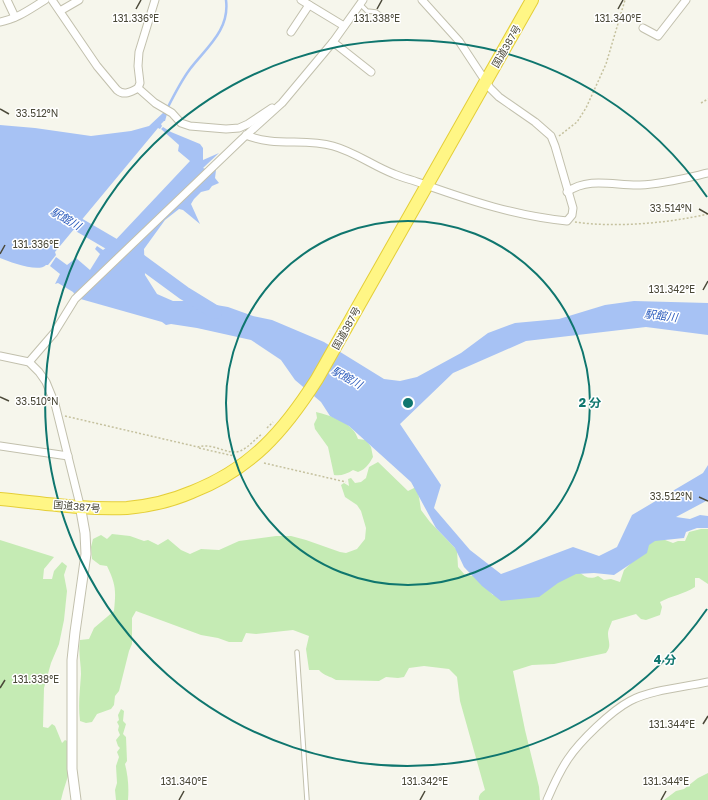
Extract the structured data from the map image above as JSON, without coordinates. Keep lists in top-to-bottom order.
{
  "streets": {
    "highway": ["国道387号"]
  },
  "water": ["駅館川"],
  "coordinates": [
    "131.336°E",
    "131.338°E",
    "131.340°E",
    "33.512°N",
    "33.514°N",
    "131.342°E",
    "33.510°N",
    "131.344°E"
  ],
  "rings": ["2 分", "4 分"]
}
